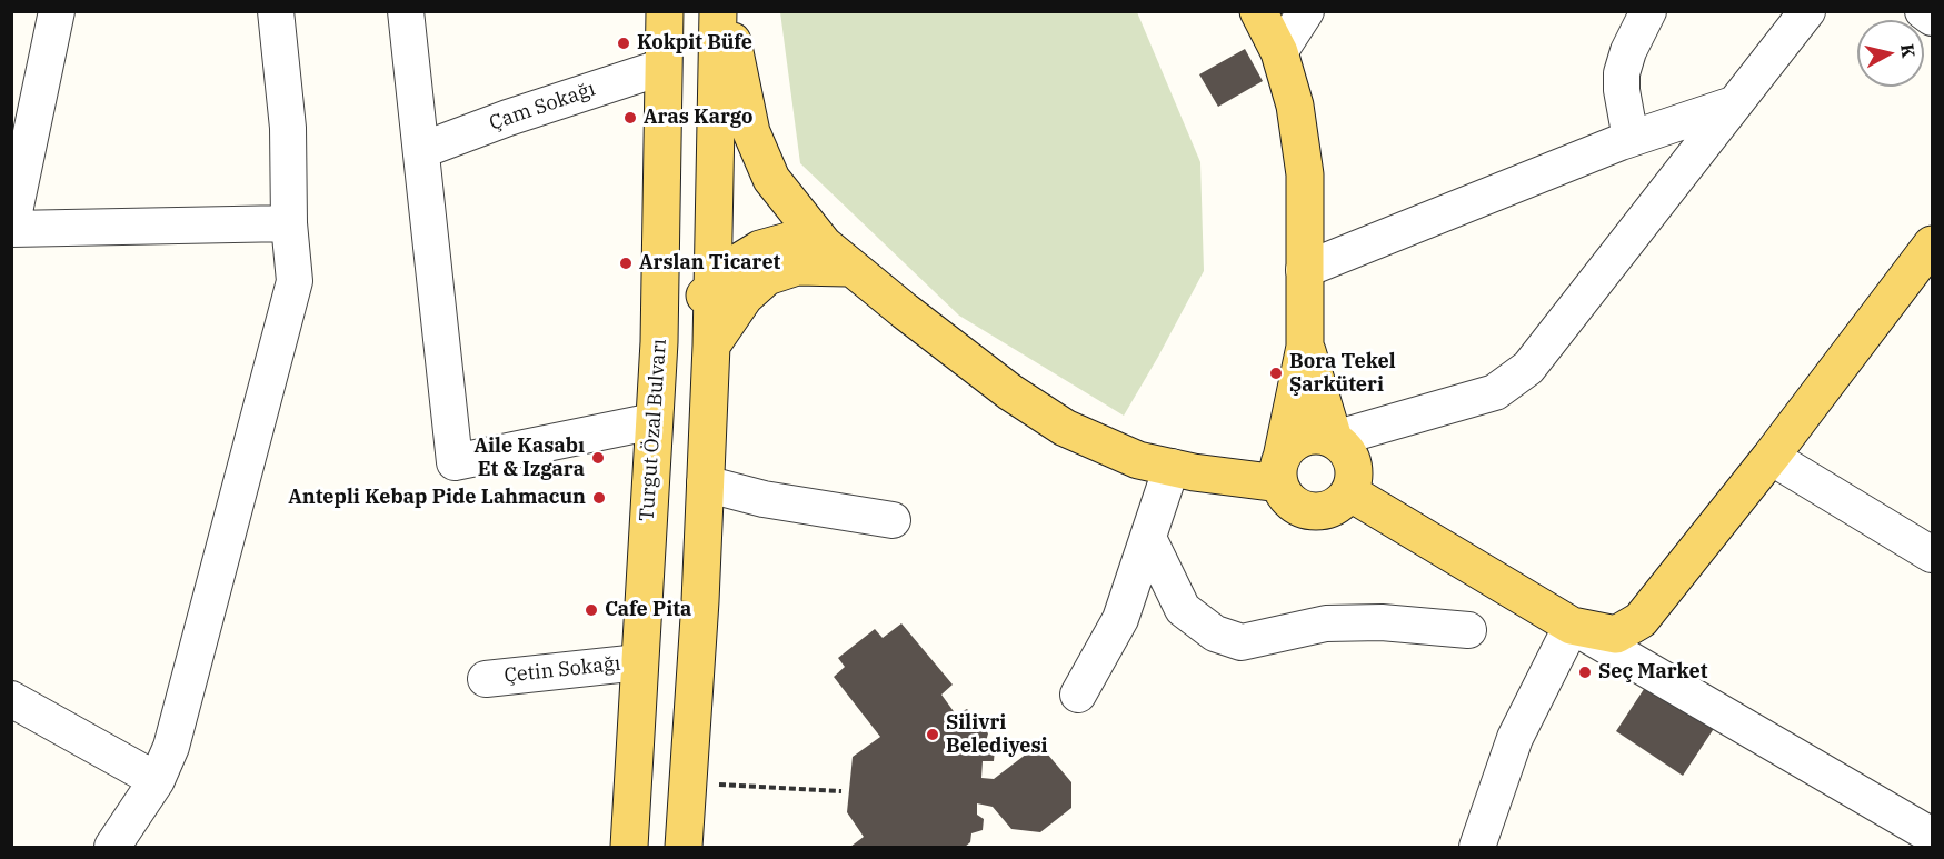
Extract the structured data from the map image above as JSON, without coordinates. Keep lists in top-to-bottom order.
{
  "streets": {
    "main road": ["Turgut Özal Bulvarı"],
    "street": ["Çam Sokağı", "Çetin Sokağı"]
  },
  "crossings": [
    ["Çam Sokağı", "Turgut Özal Bulvarı"],
    ["Turgut Özal Bulvarı", "Çetin Sokağı"]
  ],
  "places": [
    "Kokpit Büfe",
    "Aras Kargo",
    "Arslan Ticaret",
    "Bora Tekel Şarküteri",
    "Aile Kasabı Et & Izgara",
    "Antepli Kebap Pide Lahmacun",
    "Cafe Pita",
    "Seç Market",
    "Silivri Belediyesi"
  ],
  "north": "right"
}
